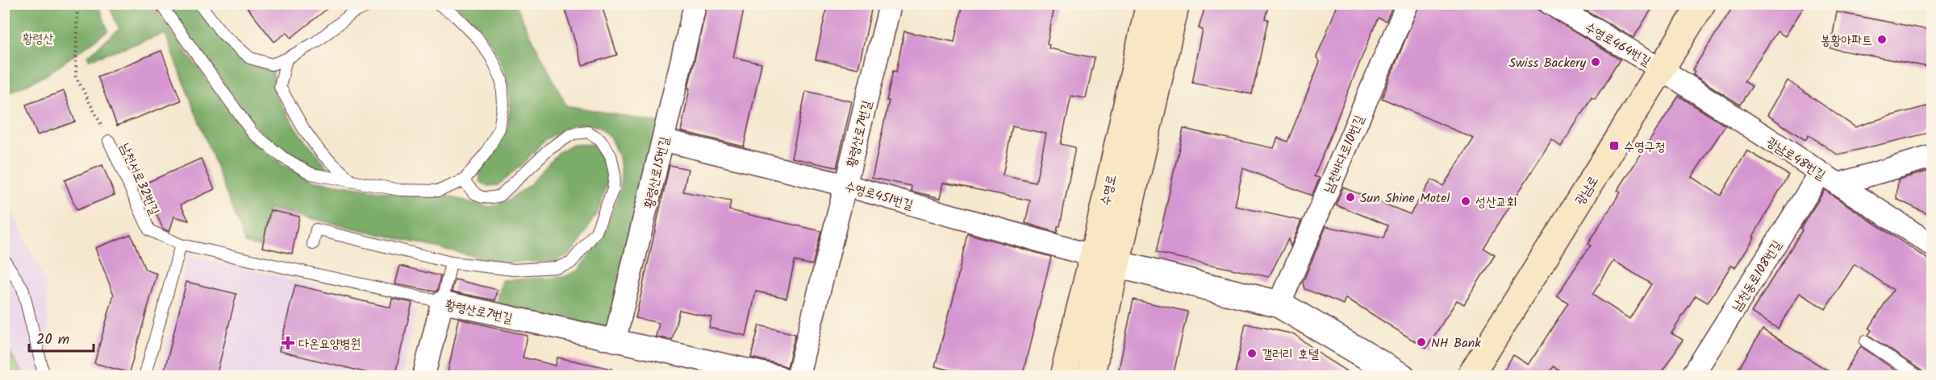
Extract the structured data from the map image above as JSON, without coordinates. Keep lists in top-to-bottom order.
{
  "streets": {
    "main road": ["수영로", "광남로"],
    "street": [
      "수영로464번길",
      "황령산로7번길",
      "남천바다로10번길",
      "광남로48번길",
      "황령산로15번길",
      "수영로451번길",
      "남천동로108번길"
    ],
    "lane": ["남천서로32번길"]
  },
  "crossings": [
    ["수영로464번길", "광남로48번길"],
    ["수영로464번길", "광남로"],
    ["황령산로7번길", "황령산로15번길"],
    ["황령산로7번길", "남천서로32번길"],
    ["황령산로7번길", "수영로451번길"],
    ["광남로48번길", "광남로"],
    ["광남로48번길", "남천동로108번길"],
    ["황령산로15번길", "수영로451번길"],
    ["수영로", "수영로451번길"]
  ],
  "parks": ["황령산"],
  "places": {
    "other": [
      "봉황아파트",
      "Swiss Backery",
      "Sun Shine Motel",
      "성산교회",
      "NH Bank",
      "갤러리 호텔"
    ],
    "transit": ["수영구청"],
    "health": ["다온요양병원"]
  },
  "scale_bar": "20 m"
}
